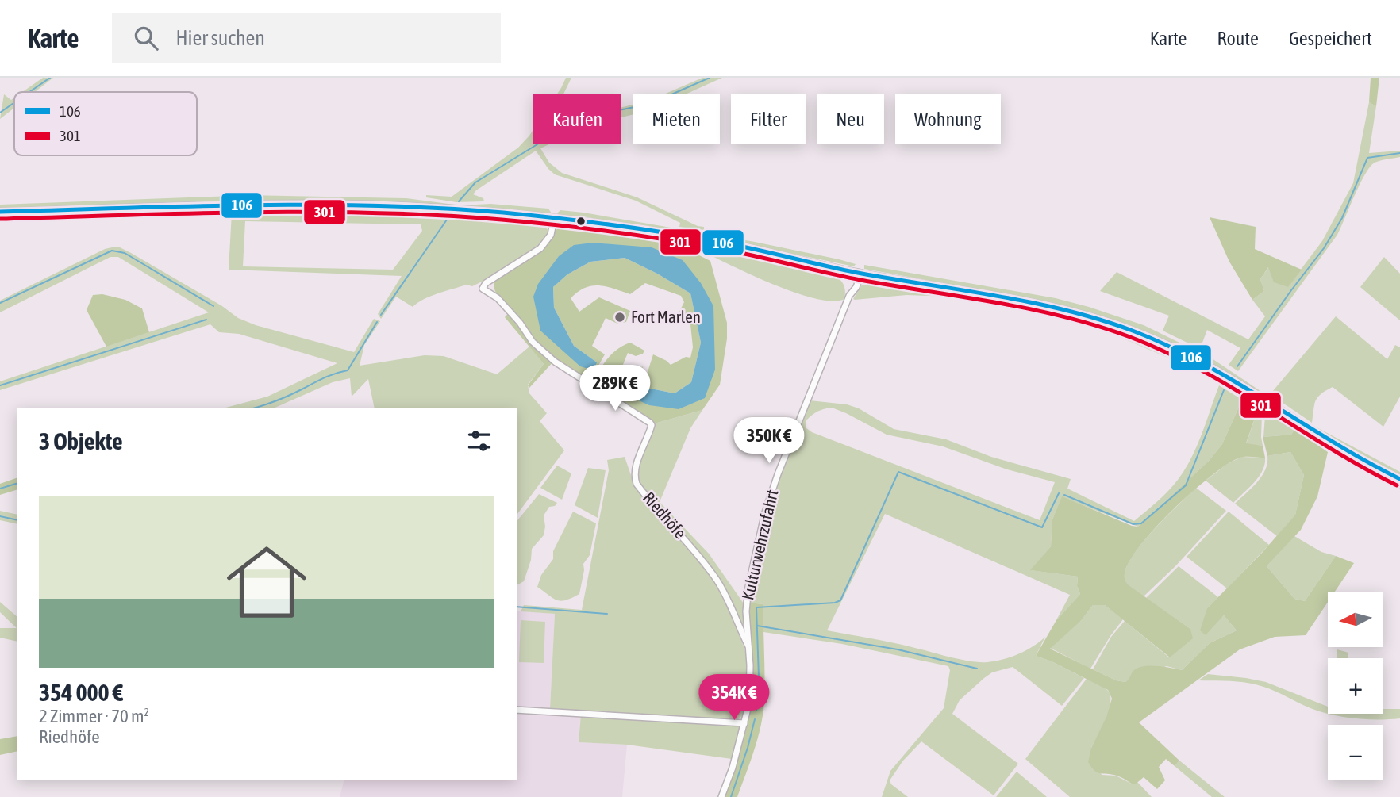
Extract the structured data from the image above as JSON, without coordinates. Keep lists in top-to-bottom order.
{
  "streets": {
    "street": ["Riedhöfe", "Kulturwehrzufahrt"]
  },
  "crossings": [
    ["Riedhöfe", "Kulturwehrzufahrt"]
  ],
  "places": ["Fort Marlen"],
  "lines": ["transit line 106", "transit line 301"],
  "legend": ["106", "301"],
  "north": "left",
  "page": {
    "header": "Karte",
    "search": "Hier suchen",
    "nav": ["Karte", "Route", "Gespeichert"],
    "chip": [
      "Kaufen",
      "Mieten",
      "Filter",
      "Neu",
      "Wohnung"
    ],
    "price": ["289K €", "350K €", "354K €"],
    "heading": "3 Objekte",
    "list": [
      {
        "name": "354 000 €",
        "note": "2 Zimmer · 70 m² · Riedhöfe"
      }
    ],
    "map_buttons": ["+", "−"]
  }
}
